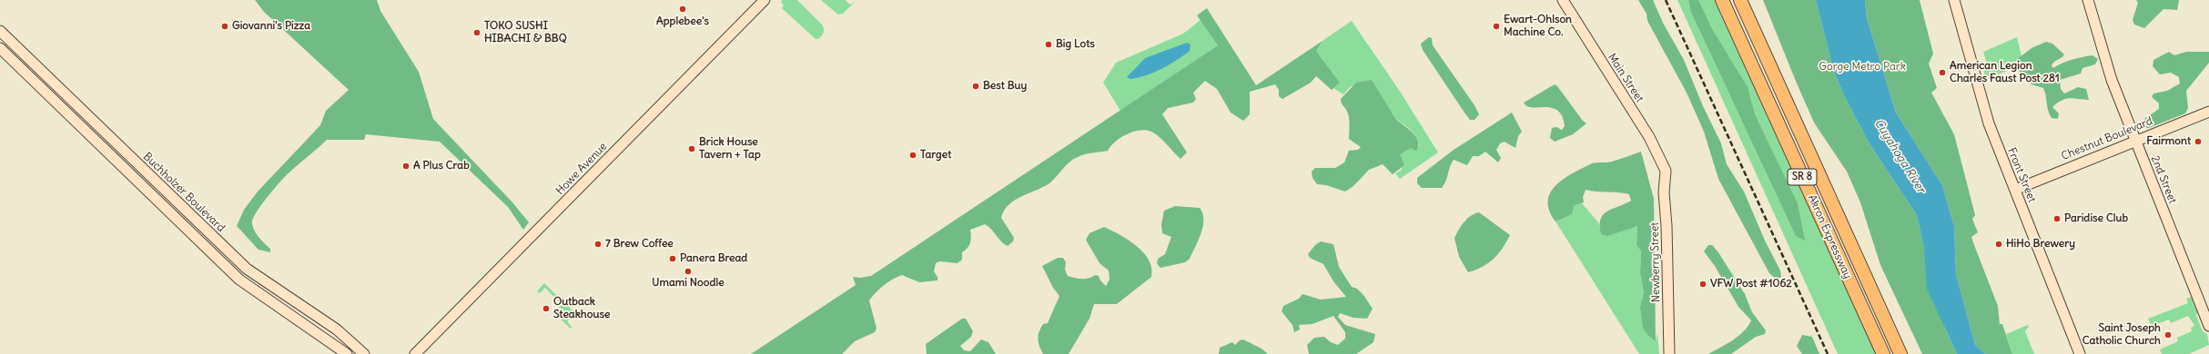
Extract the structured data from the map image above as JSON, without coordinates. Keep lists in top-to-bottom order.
{
  "streets": {
    "highway": ["SR 8", "Akron Expressway"],
    "street": [
      "Main Street",
      "Chestnut Boulevard",
      "Howe Avenue",
      "Front Street",
      "2nd Street",
      "Buchholzer Boulevard",
      "Newberry Street"
    ]
  },
  "crossings": [
    ["Main Street", "Newberry Street"],
    ["Chestnut Boulevard", "Front Street"],
    ["Chestnut Boulevard", "2nd Street"]
  ],
  "water": ["Cuyahoga River"],
  "parks": ["Gorge Metro Park"],
  "places": [
    "Applebee's",
    "Giovanni's Pizza",
    "Ewart-Ohlson Machine Co.",
    "TOKO SUSHI HIBACHI & BBQ",
    "Big Lots",
    "American Legion Charles Faust Post 281",
    "Best Buy",
    "Fairmont",
    "Brick House Tavern + Tap",
    "Target",
    "A Plus Crab",
    "Paridise Club",
    "7 Brew Coffee",
    "HiHo Brewery",
    "Panera Bread",
    "Umami Noodle",
    "VFW Post #1062",
    "Outback Steakhouse",
    "Saint Joseph Catholic Church"
  ]
}
